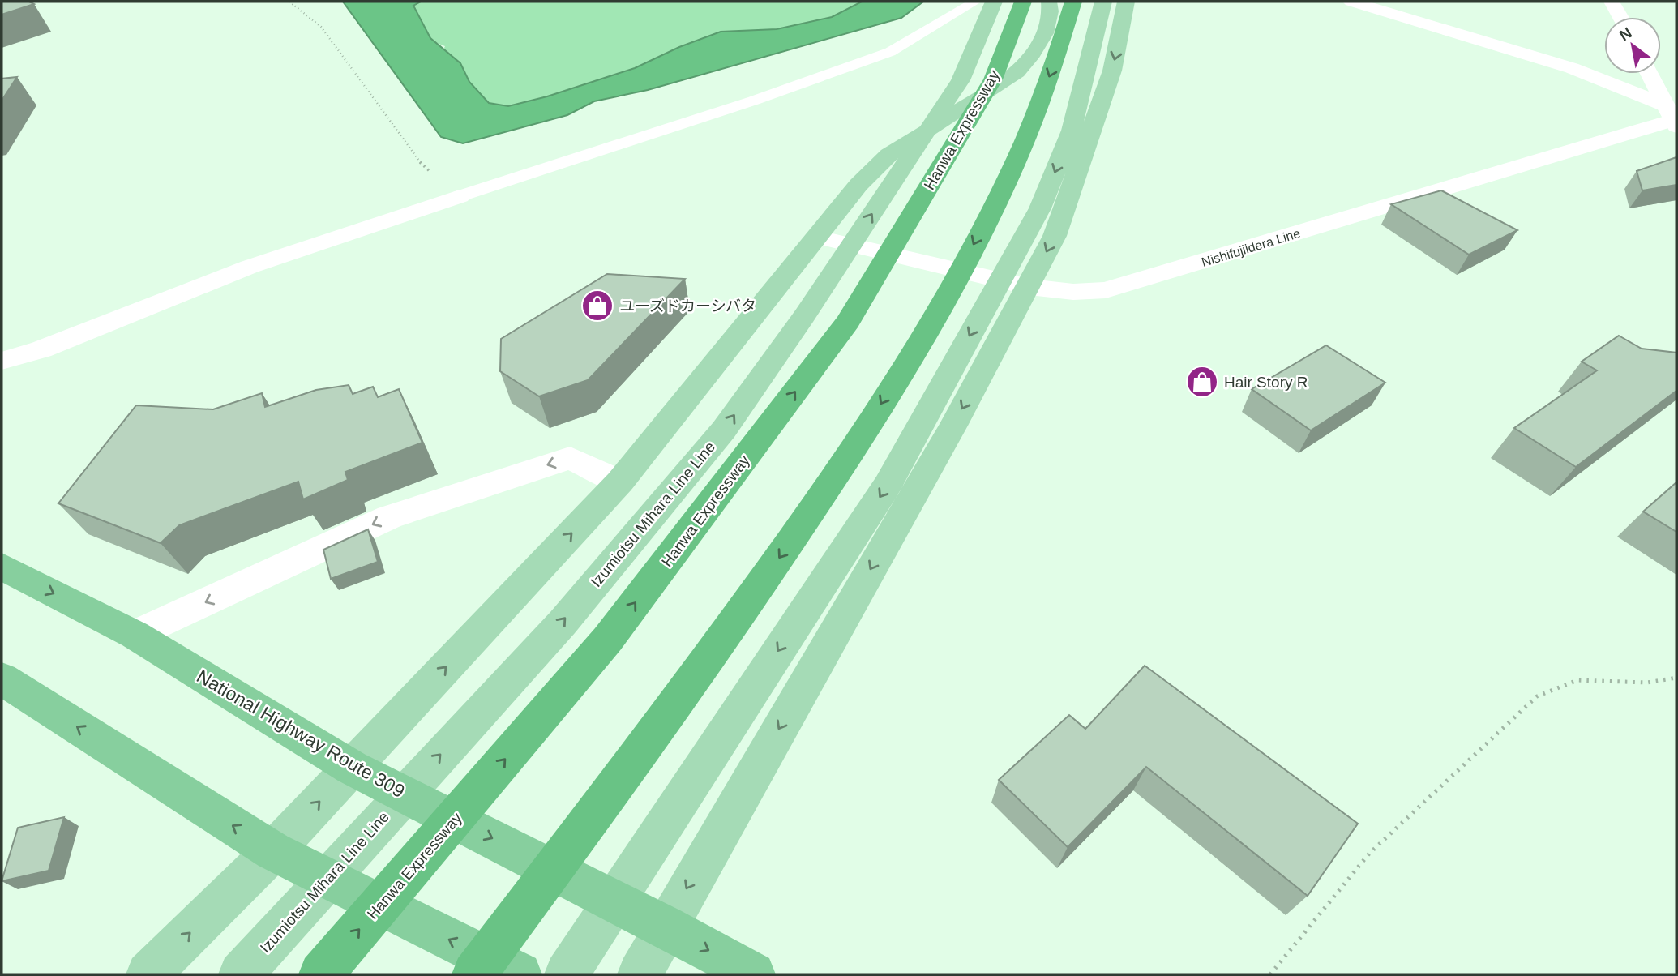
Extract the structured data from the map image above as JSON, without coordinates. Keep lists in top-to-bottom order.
{
  "streets": {
    "highway": ["Hanwa Expressway", "National Highway Route 309"],
    "main road": ["Izumiotsu Mihara Line Line"],
    "street": ["Nishifujiidera Line"]
  },
  "places": {
    "shop": ["ユーズドカーシバタ", "Hair Story R"]
  },
  "north": "top left"
}
